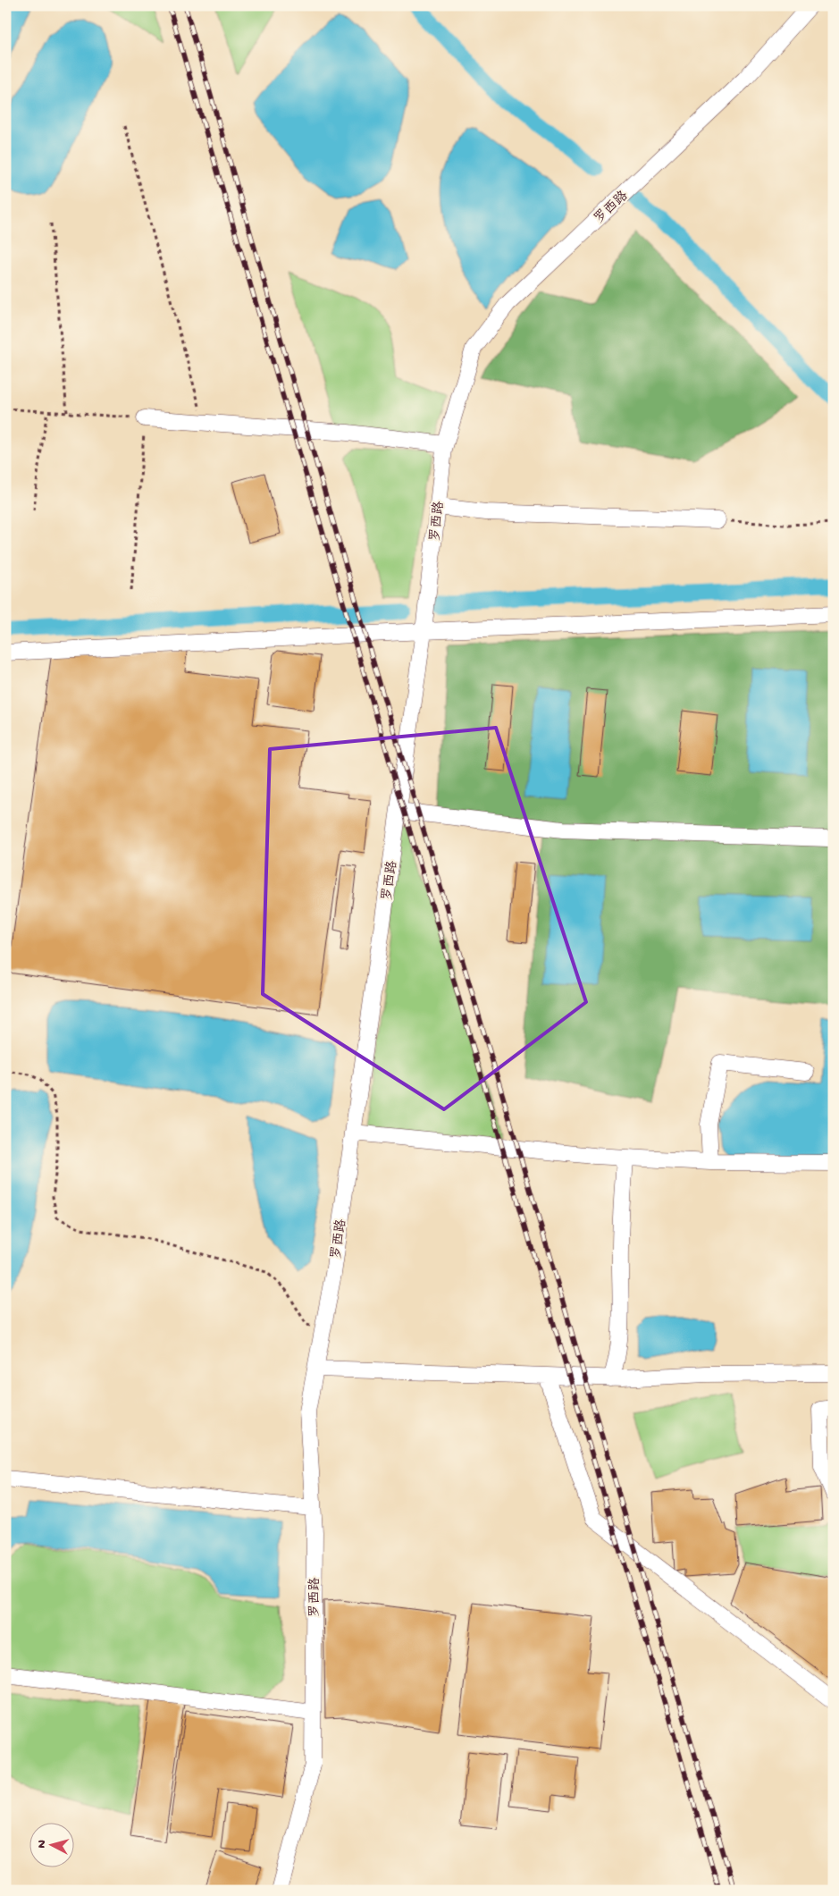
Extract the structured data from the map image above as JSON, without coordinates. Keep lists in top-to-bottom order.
{
  "streets": {
    "street": ["罗西路"]
  },
  "north": "left"
}
